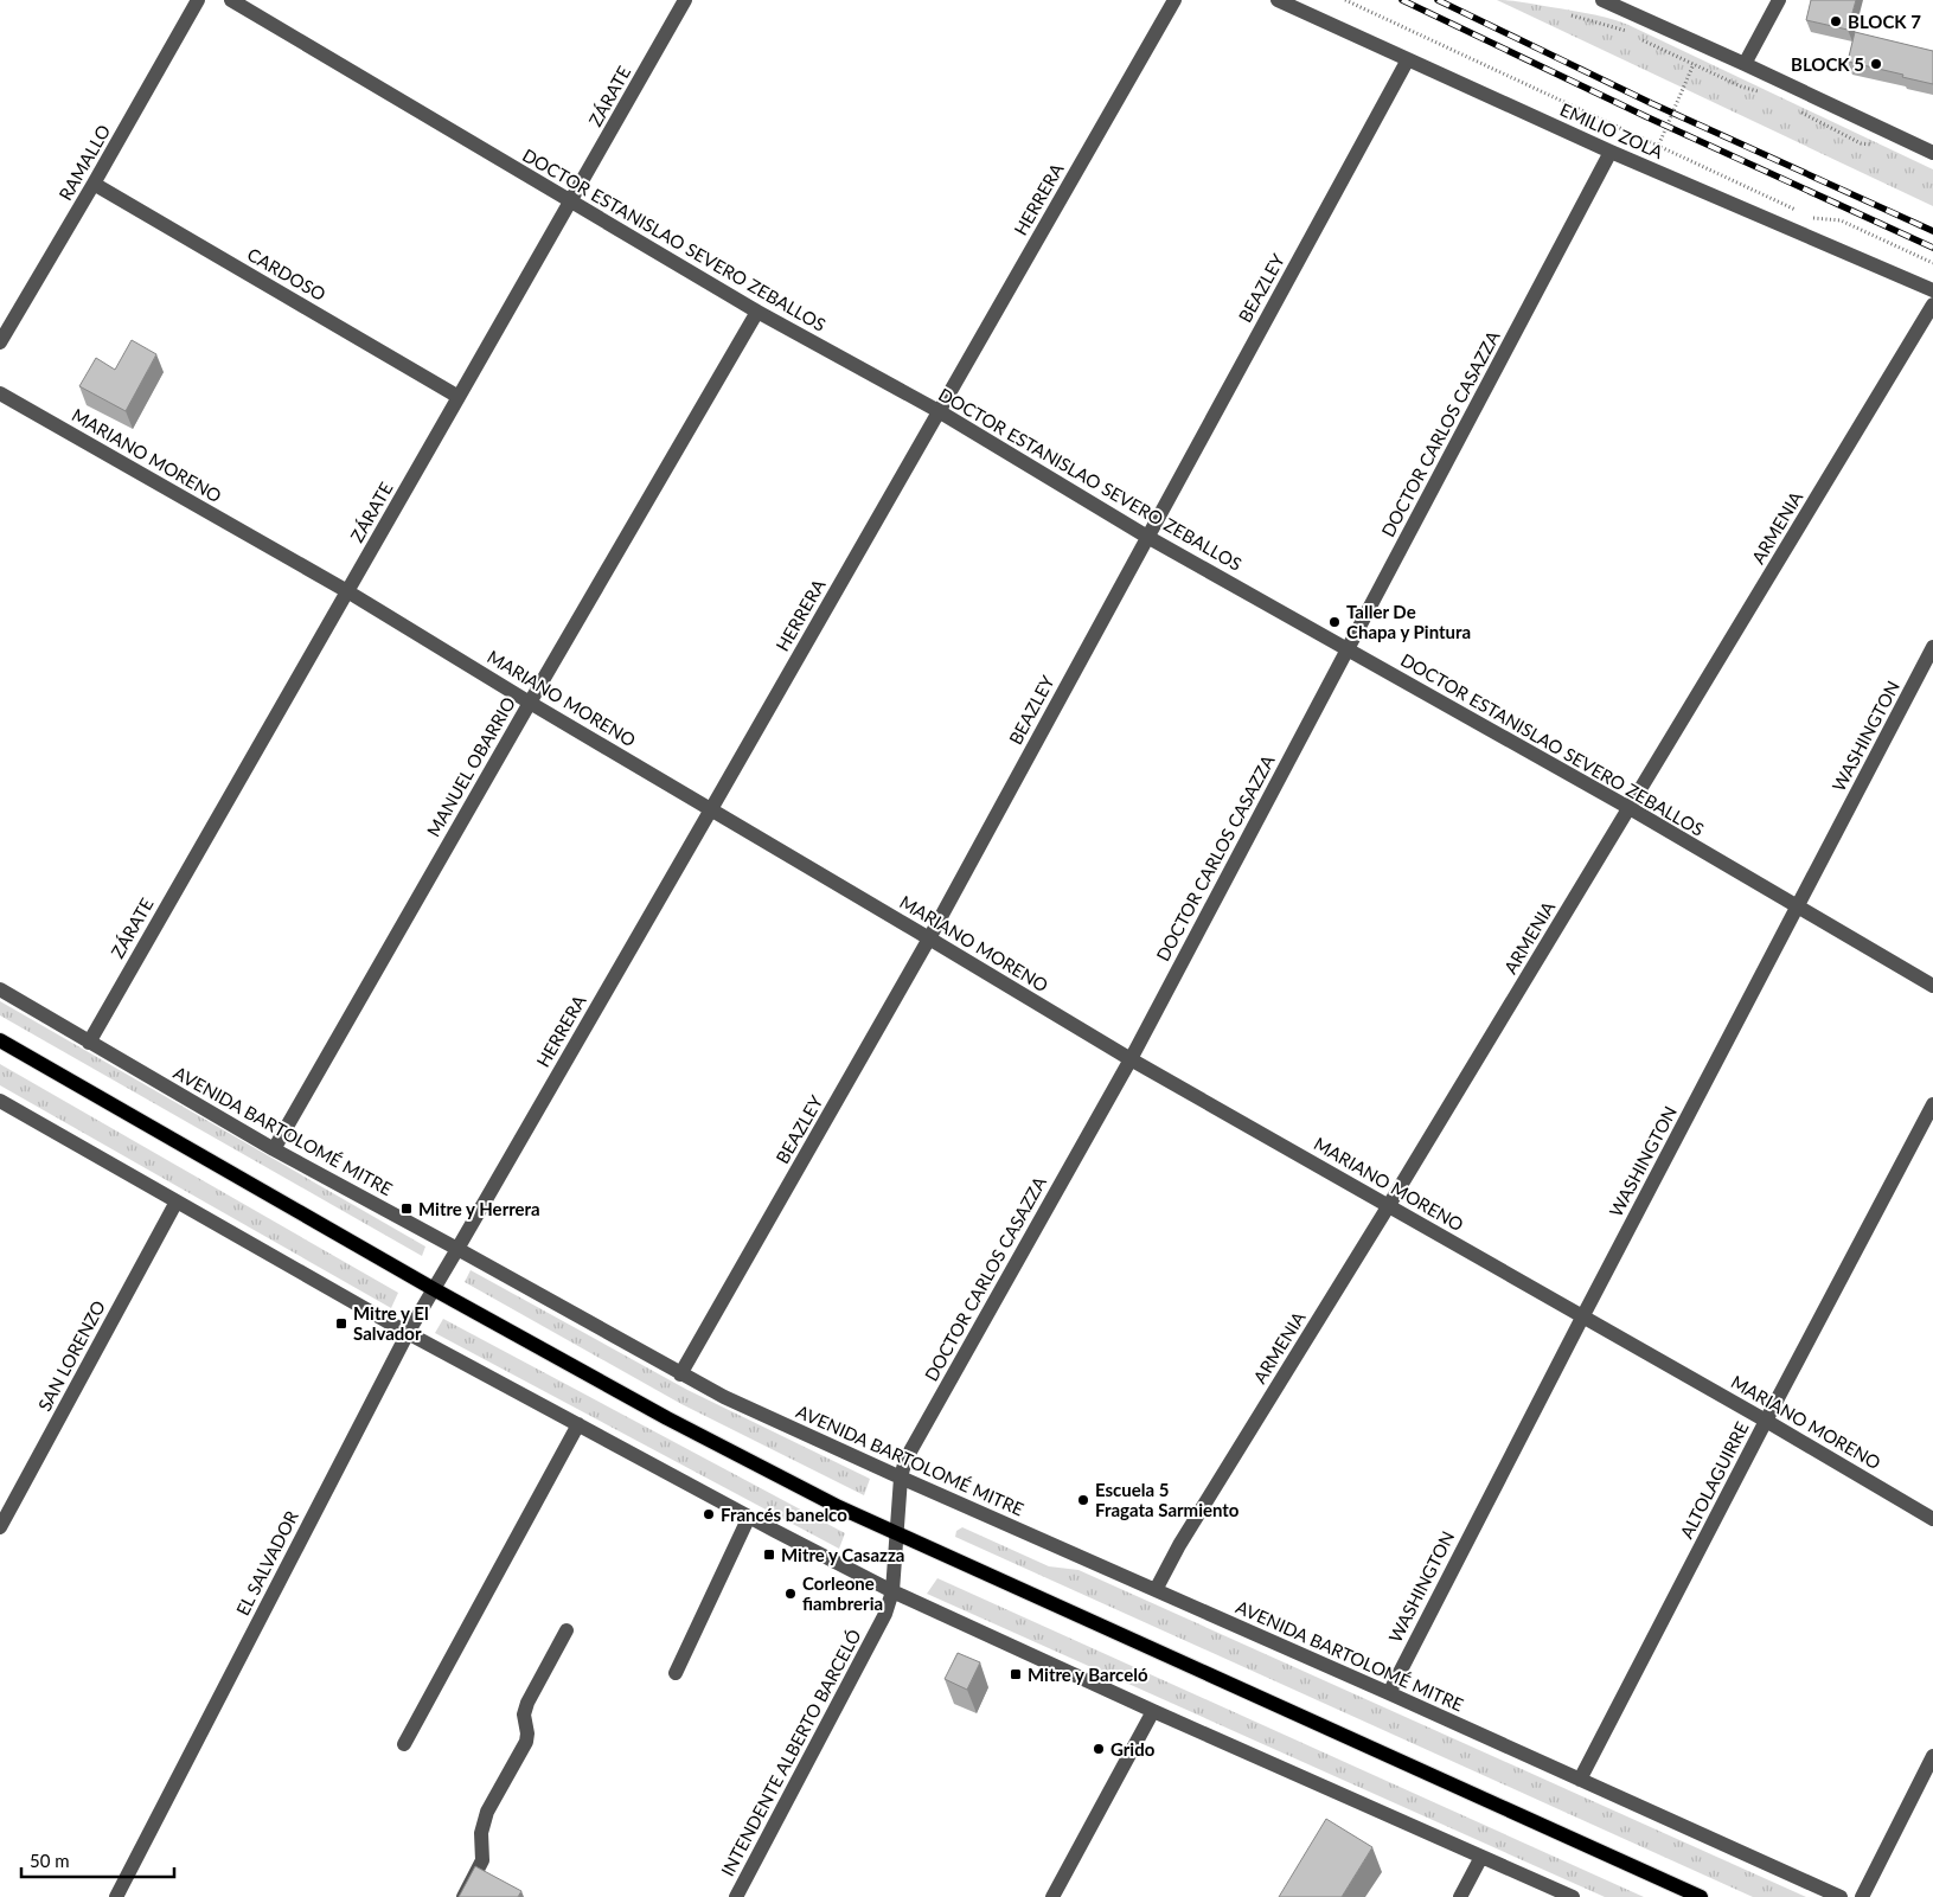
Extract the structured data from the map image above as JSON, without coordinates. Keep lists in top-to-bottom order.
{
  "streets": {
    "street": [
      "ZÁRATE",
      "EMILIO ZOLA",
      "RAMALLO",
      "HERRERA",
      "DOCTOR ESTANISLAO SEVERO ZEBALLOS",
      "CARDOSO",
      "BEAZLEY",
      "DOCTOR CARLOS CASAZZA",
      "MARIANO MORENO",
      "ARMENIA",
      "WASHINGTON",
      "MANUEL OBARRIO",
      "AVENIDA BARTOLOMÉ MITRE",
      "SAN LORENZO",
      "ALTOLAGUIRRE",
      "EL SALVADOR",
      "INTENDENTE ALBERTO BARCELÓ"
    ]
  },
  "crossings": [
    ["ZÁRATE", "DOCTOR ESTANISLAO SEVERO ZEBALLOS"],
    ["ZÁRATE", "CARDOSO"],
    ["ZÁRATE", "MARIANO MORENO"],
    ["ZÁRATE", "AVENIDA BARTOLOMÉ MITRE"],
    ["EMILIO ZOLA", "BEAZLEY"],
    ["EMILIO ZOLA", "DOCTOR CARLOS CASAZZA"],
    ["RAMALLO", "CARDOSO"],
    ["HERRERA", "DOCTOR ESTANISLAO SEVERO ZEBALLOS"],
    ["HERRERA", "MARIANO MORENO"],
    ["HERRERA", "AVENIDA BARTOLOMÉ MITRE"],
    ["HERRERA", "EL SALVADOR"],
    ["DOCTOR ESTANISLAO SEVERO ZEBALLOS", "BEAZLEY"],
    ["DOCTOR ESTANISLAO SEVERO ZEBALLOS", "DOCTOR CARLOS CASAZZA"],
    ["DOCTOR ESTANISLAO SEVERO ZEBALLOS", "ARMENIA"],
    ["DOCTOR ESTANISLAO SEVERO ZEBALLOS", "WASHINGTON"],
    ["DOCTOR ESTANISLAO SEVERO ZEBALLOS", "MANUEL OBARRIO"],
    ["BEAZLEY", "MARIANO MORENO"],
    ["BEAZLEY", "AVENIDA BARTOLOMÉ MITRE"],
    ["DOCTOR CARLOS CASAZZA", "MARIANO MORENO"],
    ["DOCTOR CARLOS CASAZZA", "AVENIDA BARTOLOMÉ MITRE"],
    ["DOCTOR CARLOS CASAZZA", "INTENDENTE ALBERTO BARCELÓ"],
    ["MARIANO MORENO", "ARMENIA"],
    ["MARIANO MORENO", "WASHINGTON"],
    ["MARIANO MORENO", "MANUEL OBARRIO"],
    ["MARIANO MORENO", "ALTOLAGUIRRE"],
    ["ARMENIA", "AVENIDA BARTOLOMÉ MITRE"],
    ["WASHINGTON", "AVENIDA BARTOLOMÉ MITRE"],
    ["MANUEL OBARRIO", "AVENIDA BARTOLOMÉ MITRE"],
    ["AVENIDA BARTOLOMÉ MITRE", "ALTOLAGUIRRE"],
    ["AVENIDA BARTOLOMÉ MITRE", "EL SALVADOR"]
  ],
  "places": {
    "other": [
      "BLOCK 7",
      "BLOCK 5",
      "Taller De Chapa y Pintura",
      "Escuela 5 Fragata Sarmiento",
      "Francés banelco",
      "Corleone fiambreria",
      "Grido"
    ],
    "transit": [
      "Mitre y Herrera",
      "Mitre y El Salvador",
      "Mitre y Casazza",
      "Mitre y Barceló"
    ]
  },
  "scale_bar": "50 m"
}
